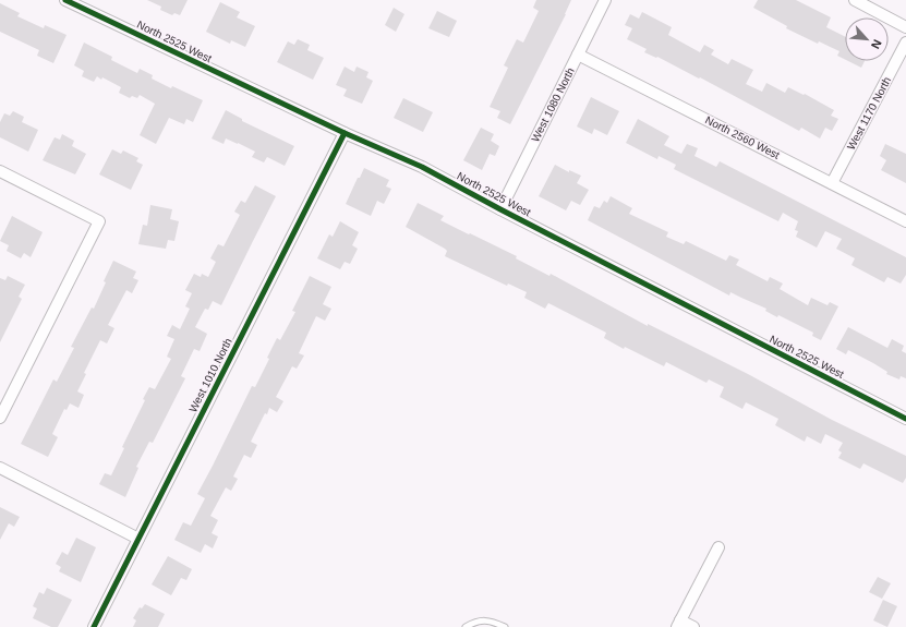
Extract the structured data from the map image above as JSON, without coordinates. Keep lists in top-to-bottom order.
{
  "streets": {
    "street": [
      "North 2525 West",
      "West 1080 North",
      "West 1170 North",
      "North 2560 West",
      "West 1010 North"
    ]
  },
  "crossings": [
    ["North 2525 West", "West 1080 North"],
    ["North 2525 West", "West 1010 North"],
    ["West 1080 North", "North 2560 West"],
    ["West 1170 North", "North 2560 West"]
  ],
  "north": "bottom right"
}
